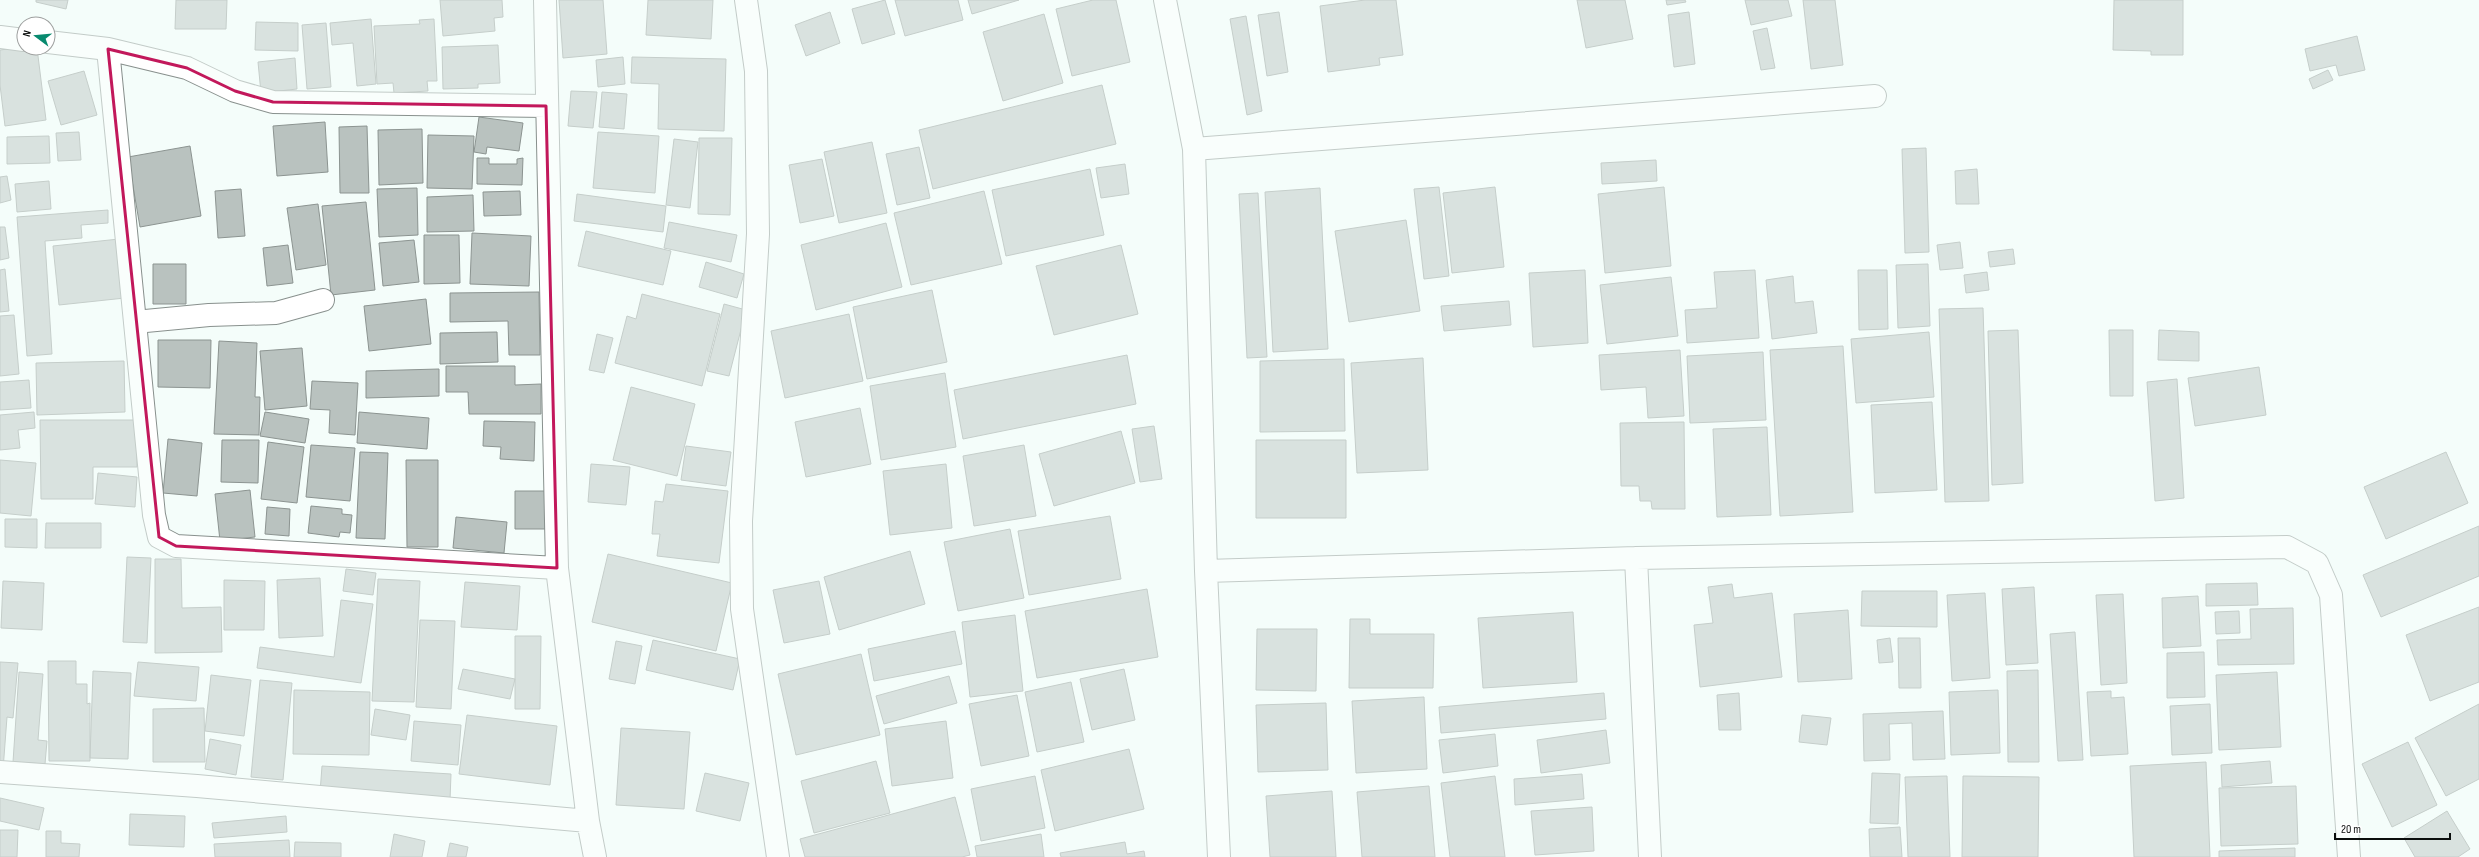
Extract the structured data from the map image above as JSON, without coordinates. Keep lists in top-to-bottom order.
{
  "scale_bar": "20 m",
  "north": "left"
}
